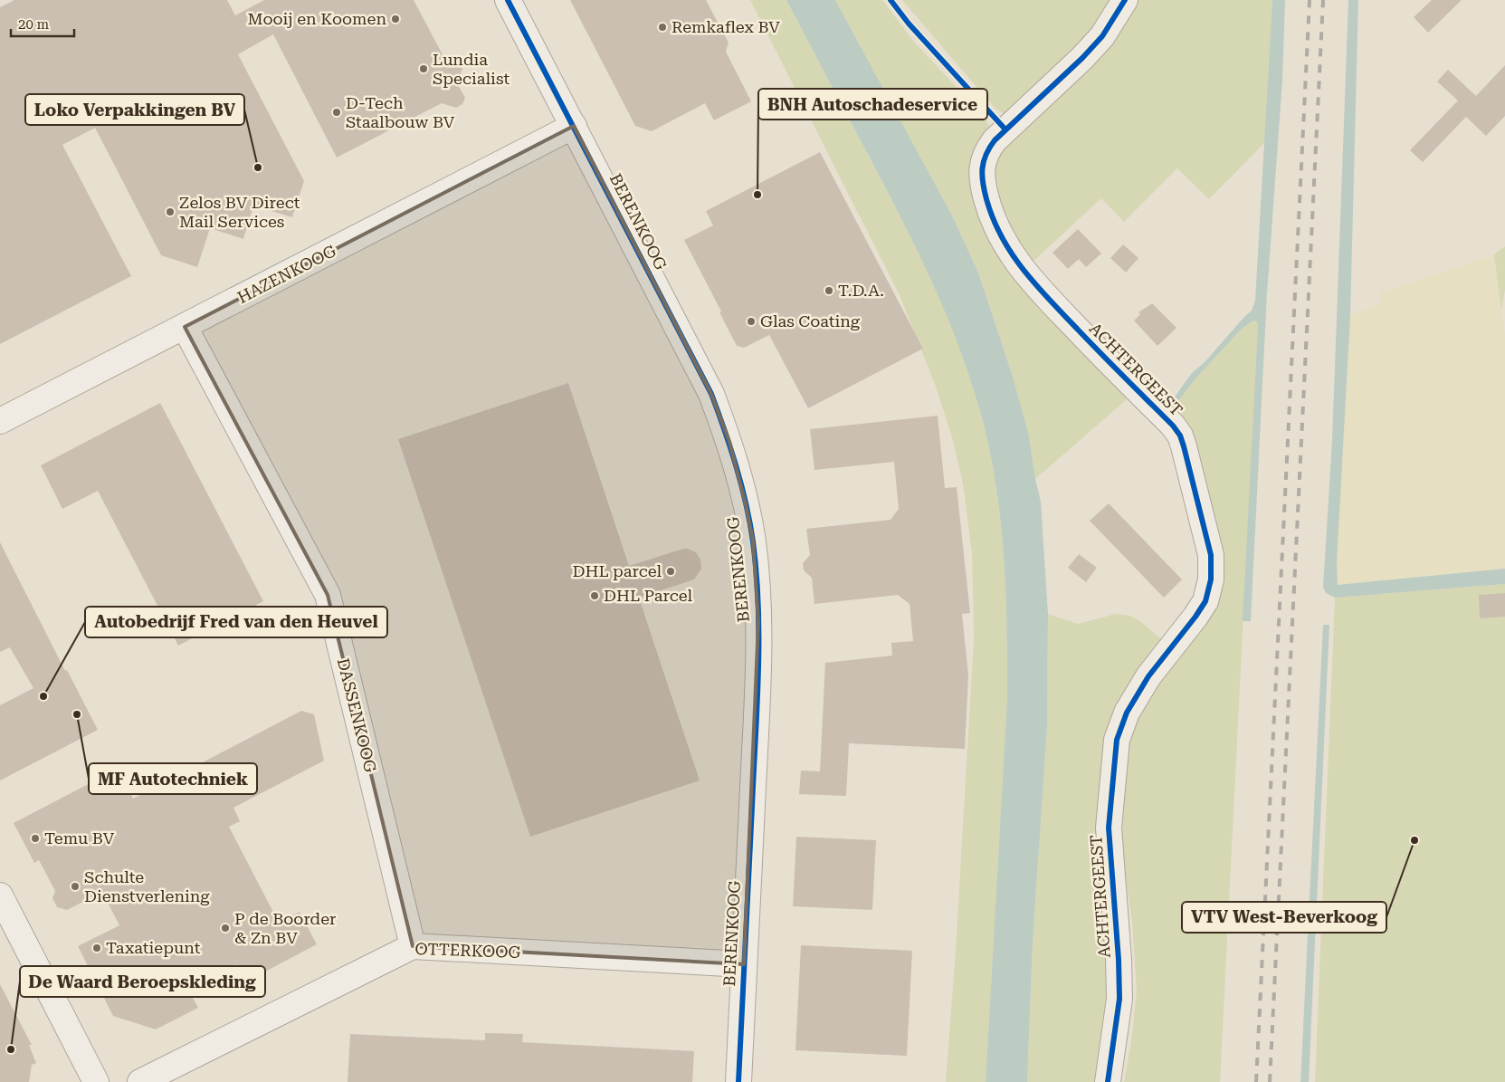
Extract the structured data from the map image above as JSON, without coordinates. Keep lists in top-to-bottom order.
{
  "streets": {
    "street": [
      "BERENKOOG",
      "HAZENKOOG",
      "ACHTERGEEST",
      "DASSENKOOG",
      "OTTERKOOG"
    ]
  },
  "crossings": [
    ["BERENKOOG", "HAZENKOOG"],
    ["BERENKOOG", "OTTERKOOG"],
    ["HAZENKOOG", "DASSENKOOG"],
    ["DASSENKOOG", "OTTERKOOG"]
  ],
  "places": [
    "Mooij en Koomen",
    "Remkaflex BV",
    "Lundia Specialist",
    "D-Tech Staalbouw BV",
    "Loko Verpakkingen BV",
    "BNH Autoschadeservice",
    "Zelos BV Direct Mail Services",
    "T.D.A.",
    "Glas Coating",
    "DHL parcel",
    "DHL Parcel",
    "Autobedrijf Fred van den Heuvel",
    "MF Autotechniek",
    "Temu BV",
    "VTV West-Beverkoog",
    "Schulte Dienstverlening",
    "P de Boorder & Zn BV",
    "Taxatiepunt",
    "De Waard Beroepskleding"
  ],
  "scale_bar": "20 m"
}
